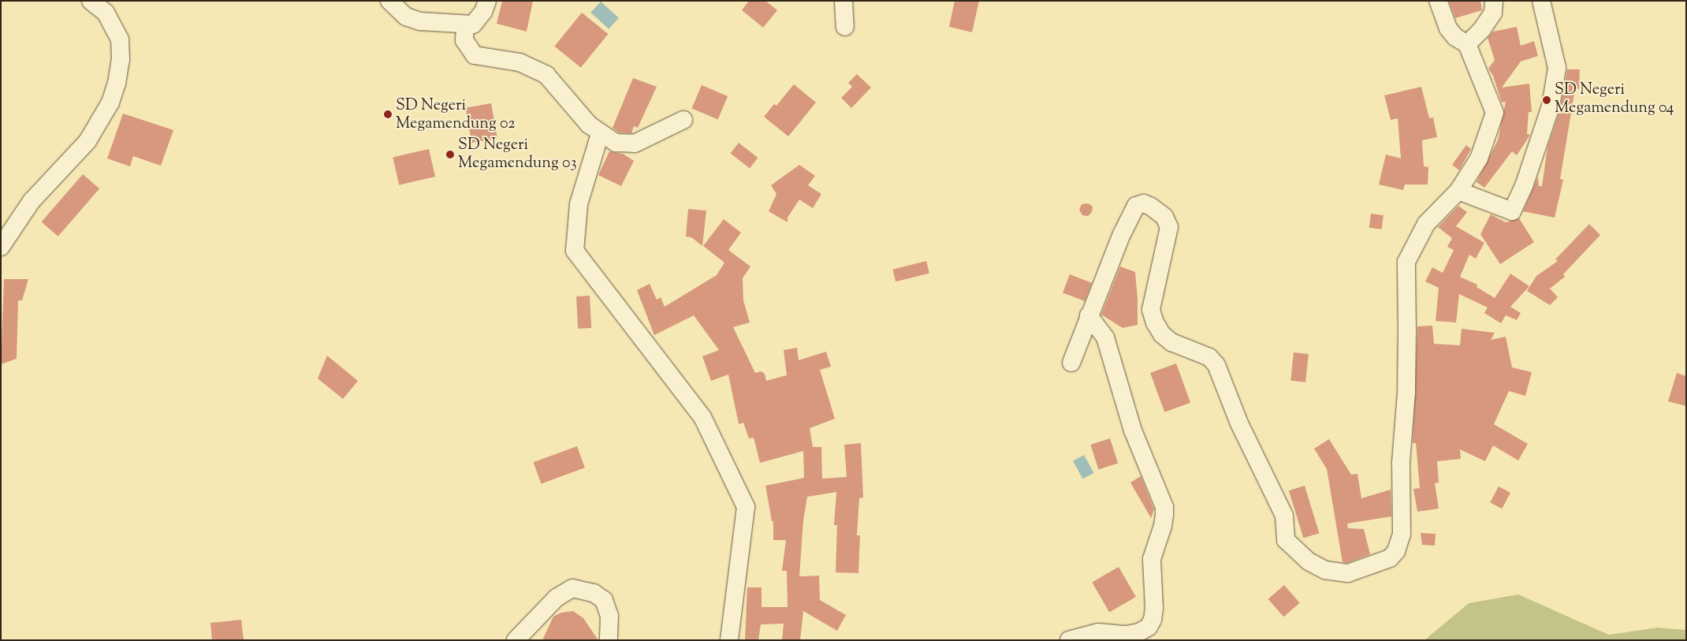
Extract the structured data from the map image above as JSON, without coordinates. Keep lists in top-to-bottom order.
{
  "places": ["SD Negeri Megamendung 04", "SD Negeri Megamendung 02", "SD Negeri Megamendung 03"]
}
